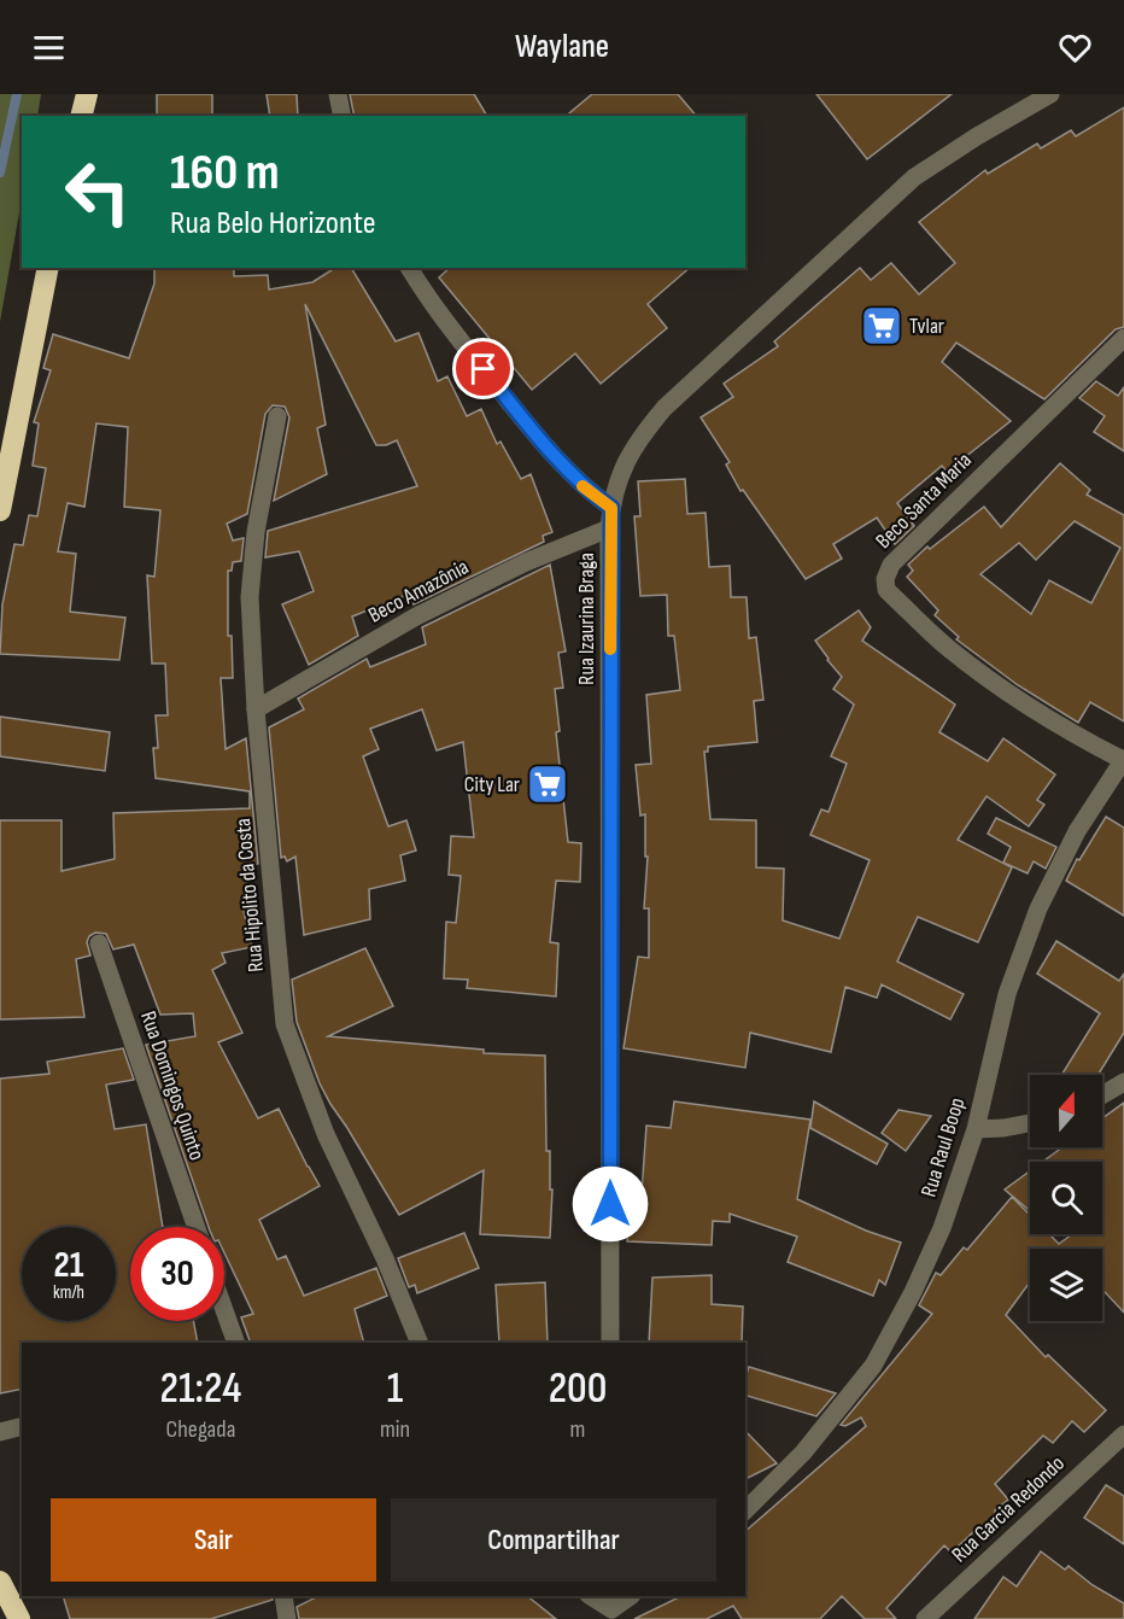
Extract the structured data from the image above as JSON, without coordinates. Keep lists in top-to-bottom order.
{
  "streets": {
    "street": [
      "Beco Santa Maria",
      "Beco Amazônia",
      "Rua Izaurina Braga",
      "Rua Hipolito da Costa",
      "Rua Domingos Quinto",
      "Rua Raul Boop",
      "Rua Garcia Redondo"
    ]
  },
  "crossings": [
    ["Beco Santa Maria", "Rua Raul Boop"],
    ["Beco Amazônia", "Rua Izaurina Braga"],
    ["Beco Amazônia", "Rua Hipolito da Costa"]
  ],
  "places": {
    "supermarket": ["Tvlar", "City Lar"]
  },
  "north": "top",
  "page": {
    "header": "Waylane",
    "turn": ["160 m", "Rua Belo Horizonte"],
    "speed": "21 km/h",
    "limit": "30",
    "eta": [
      "21:24",
      "Chegada",
      "1",
      "min",
      "200",
      "m"
    ],
    "buttons": ["Sair", "Compartilhar"]
  }
}
